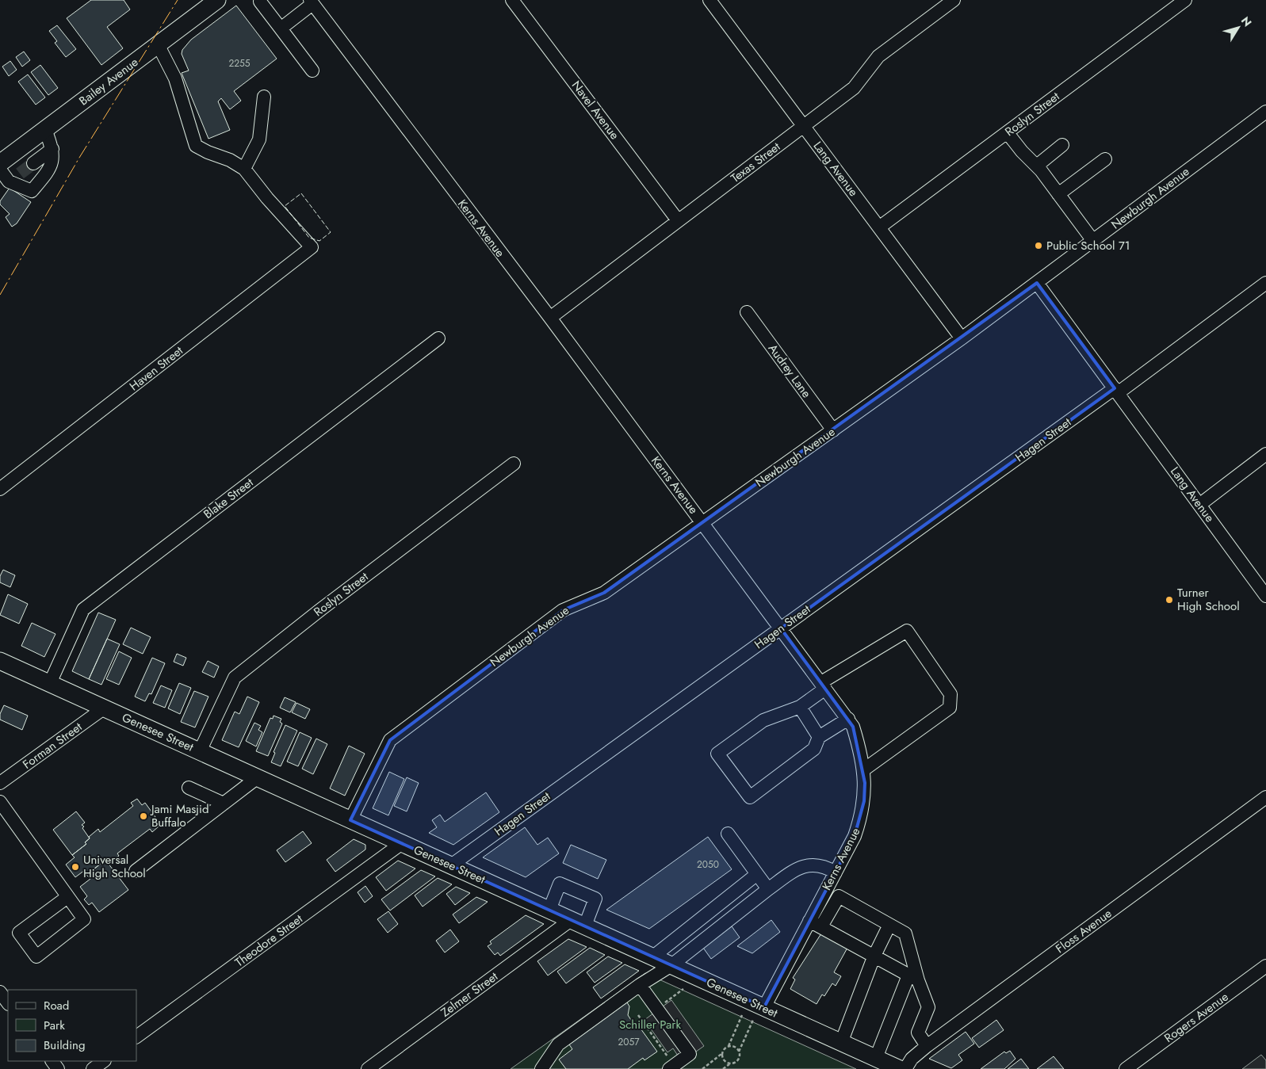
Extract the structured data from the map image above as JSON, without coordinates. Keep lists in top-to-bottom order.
{
  "streets": {
    "main road": ["Bailey Avenue", "Genesee Street"],
    "street": [
      "Navel Avenue",
      "Roslyn Street",
      "Texas Street",
      "Lang Avenue",
      "Newburgh Avenue",
      "Kerns Avenue",
      "Haven Street",
      "Audrey Lane",
      "Hagen Street",
      "Blake Street",
      "Forman Street",
      "Floss Avenue",
      "Theodore Street",
      "Zelmer Street",
      "Rogers Avenue"
    ]
  },
  "crossings": [
    ["Navel Avenue", "Texas Street"],
    ["Roslyn Street", "Lang Avenue"],
    ["Roslyn Street", "Genesee Street"],
    ["Texas Street", "Lang Avenue"],
    ["Texas Street", "Kerns Avenue"],
    ["Lang Avenue", "Newburgh Avenue"],
    ["Lang Avenue", "Hagen Street"],
    ["Newburgh Avenue", "Kerns Avenue"],
    ["Newburgh Avenue", "Audrey Lane"],
    ["Newburgh Avenue", "Genesee Street"],
    ["Kerns Avenue", "Hagen Street"],
    ["Kerns Avenue", "Genesee Street"],
    ["Hagen Street", "Genesee Street"],
    ["Blake Street", "Genesee Street"],
    ["Genesee Street", "Forman Street"],
    ["Genesee Street", "Theodore Street"],
    ["Genesee Street", "Zelmer Street"]
  ],
  "parks": ["Schiller Park"],
  "places": [
    "Public School 71",
    "Turner High School",
    "Jami Masjid Buffalo",
    "Universal High School"
  ],
  "house_numbers": ["2255", "2050", "2057"],
  "legend": ["Road", "Park", "Building"],
  "north": "top right"
}
